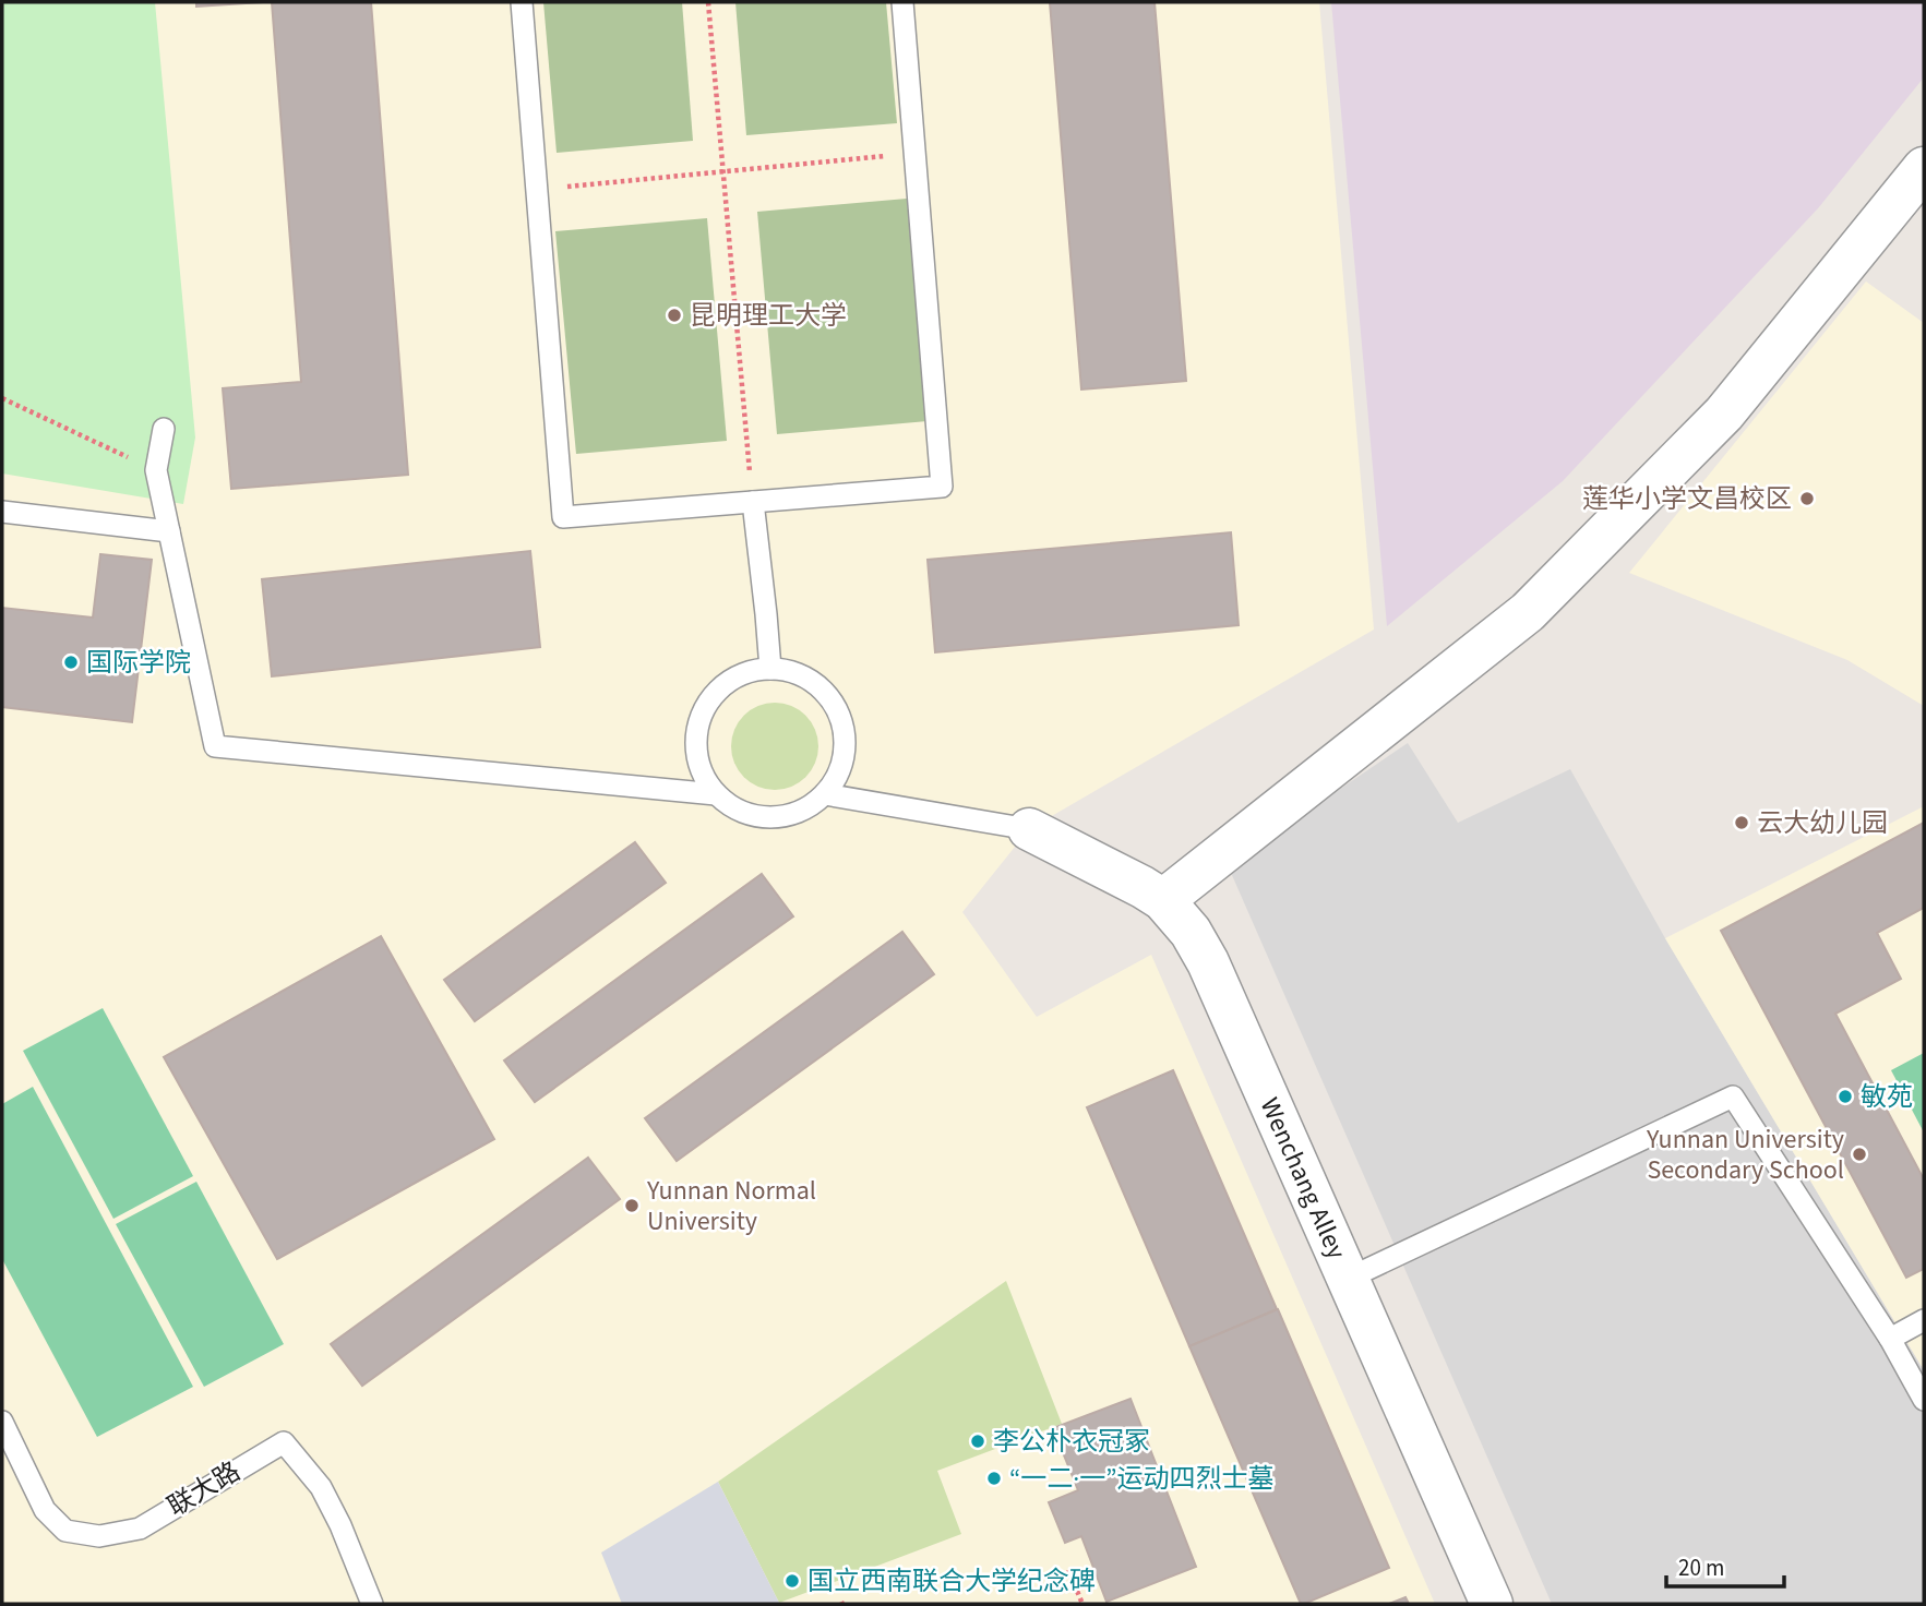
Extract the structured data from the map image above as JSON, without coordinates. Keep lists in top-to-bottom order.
{
  "streets": {
    "street": ["Wenchang Alley"],
    "lane": ["联大路"]
  },
  "places": [
    "昆明理工大学",
    "莲华小学文昌校区",
    "国际学院",
    "云大幼儿园",
    "敏苑",
    "Yunnan University Secondary School",
    "Yunnan Normal University",
    "李公朴衣冠冢",
    "“一二·一”运动四烈士墓",
    "国立西南联合大学纪念碑"
  ],
  "scale_bar": "20 m"
}
